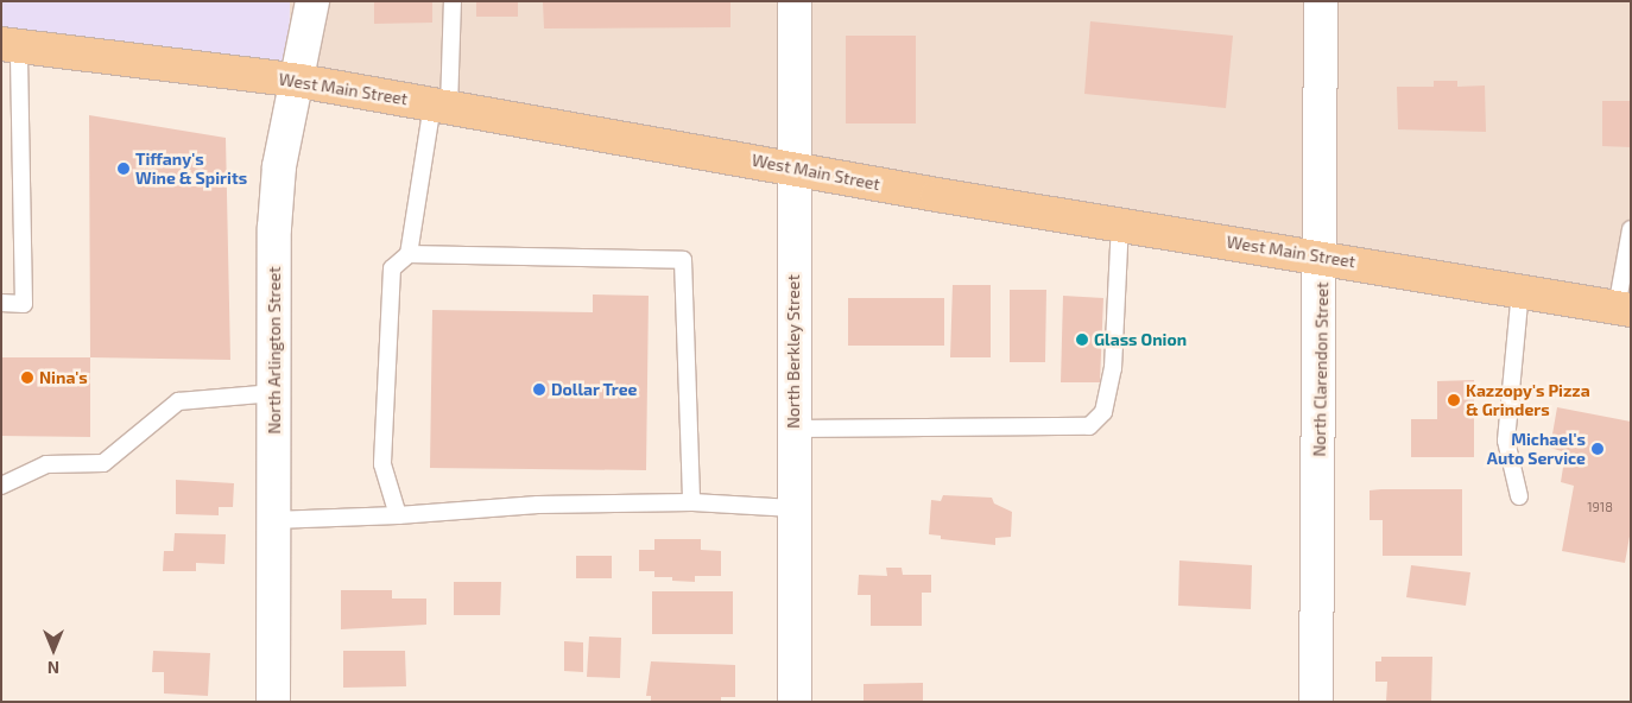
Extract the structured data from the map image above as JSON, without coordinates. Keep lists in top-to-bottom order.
{
  "streets": {
    "main road": ["West Main Street"],
    "street": ["North Arlington Street", "North Berkley Street", "North Clarendon Street"]
  },
  "crossings": [
    ["West Main Street", "North Arlington Street"],
    ["West Main Street", "North Berkley Street"],
    ["West Main Street", "North Clarendon Street"]
  ],
  "places": [
    "Tiffany's Wine & Spirits",
    "Glass Onion",
    "Nina's",
    "Dollar Tree",
    "Kazzopy's Pizza & Grinders",
    "Michael's Auto Service"
  ],
  "house_numbers": ["1918"],
  "north": "bottom"
}
